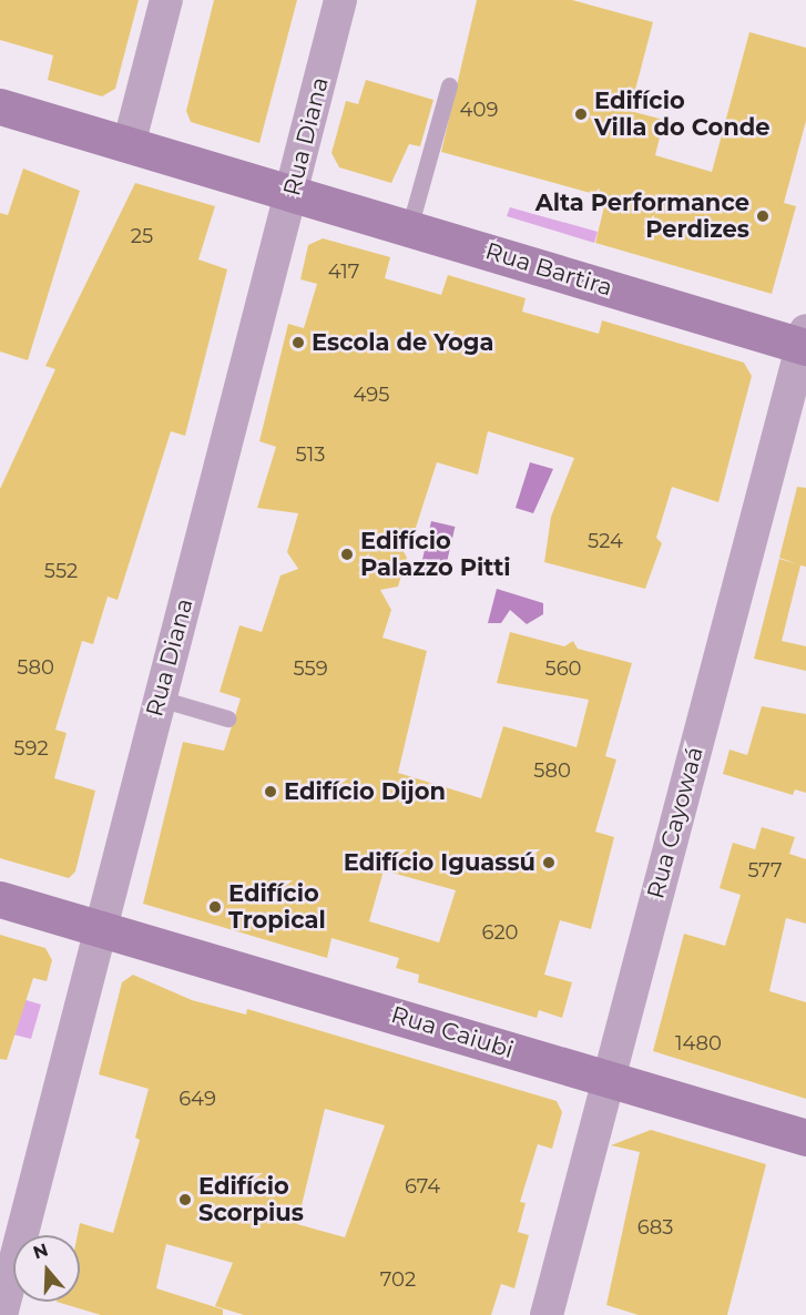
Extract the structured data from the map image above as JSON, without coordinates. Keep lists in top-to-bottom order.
{
  "streets": {
    "main road": ["Rua Bartira", "Rua Caiubi"],
    "street": ["Rua Diana", "Rua Cayowaá"]
  },
  "crossings": [
    ["Rua Diana", "Rua Bartira"],
    ["Rua Diana", "Rua Caiubi"],
    ["Rua Bartira", "Rua Cayowaá"],
    ["Rua Cayowaá", "Rua Caiubi"]
  ],
  "places": [
    "Edifício Villa do Conde",
    "Alta Performance Perdizes",
    "Escola de Yoga",
    "Edifício Palazzo Pitti",
    "Edifício Dijon",
    "Edifício Iguassú",
    "Edifício Tropical",
    "Edifício Scorpius"
  ],
  "house_numbers": [
    "409",
    "25",
    "417",
    "495",
    "513",
    "524",
    "552",
    "580",
    "559",
    "560",
    "592",
    "580",
    "577",
    "620",
    "1480",
    "649",
    "674",
    "683",
    "702"
  ],
  "north": "top"
}
